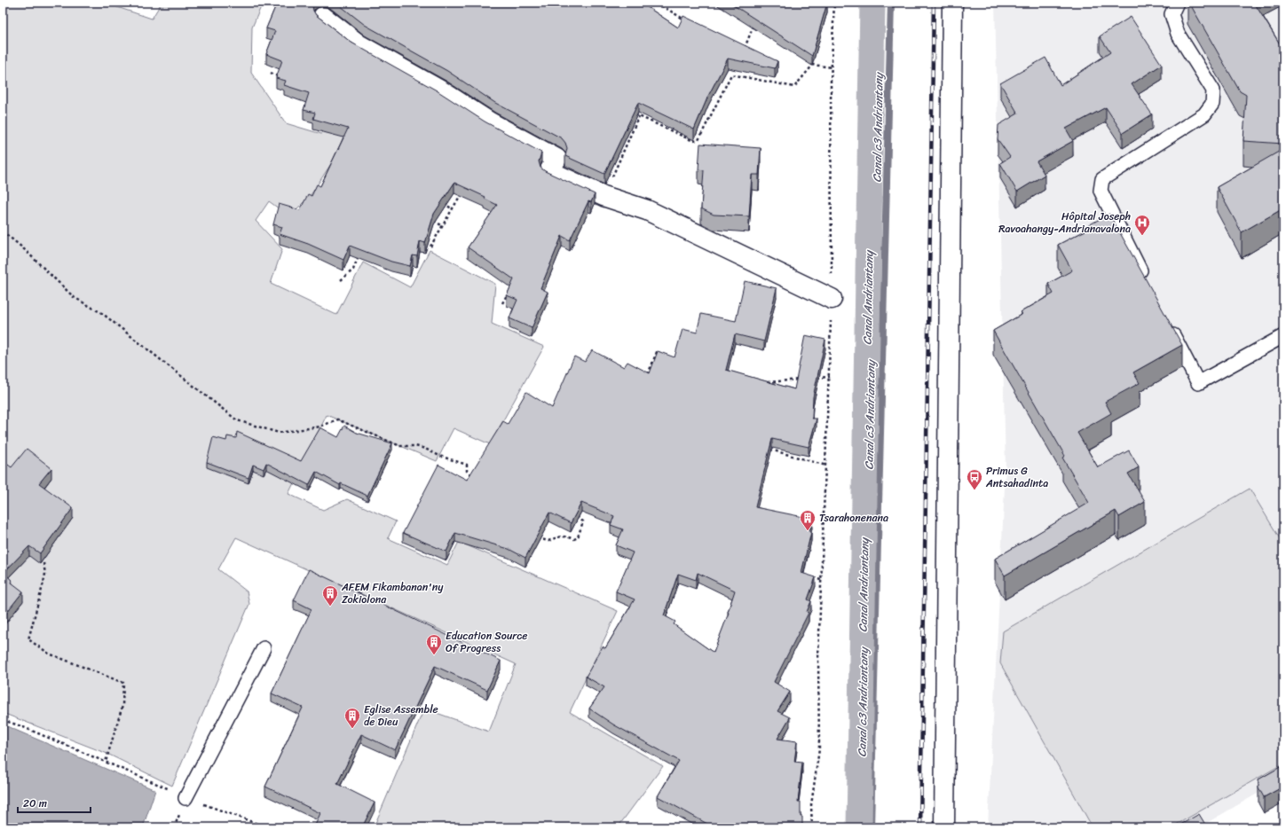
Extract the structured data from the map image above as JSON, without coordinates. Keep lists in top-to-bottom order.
{
  "water": ["Canal c3 Andriantany", "Canal Andriantany"],
  "places": {
    "hospital": ["Hôpital Joseph Ravoahangy-Andrianavalona"],
    "bus stop": ["Primus G Antsahadinta"],
    "building": [
      "Tsarahonenana",
      "AFEM Fikambanan'ny Zokiolona",
      "Education Source Of Progress",
      "Eglise Assemble de Dieu"
    ]
  },
  "scale_bar": "20 m"
}
